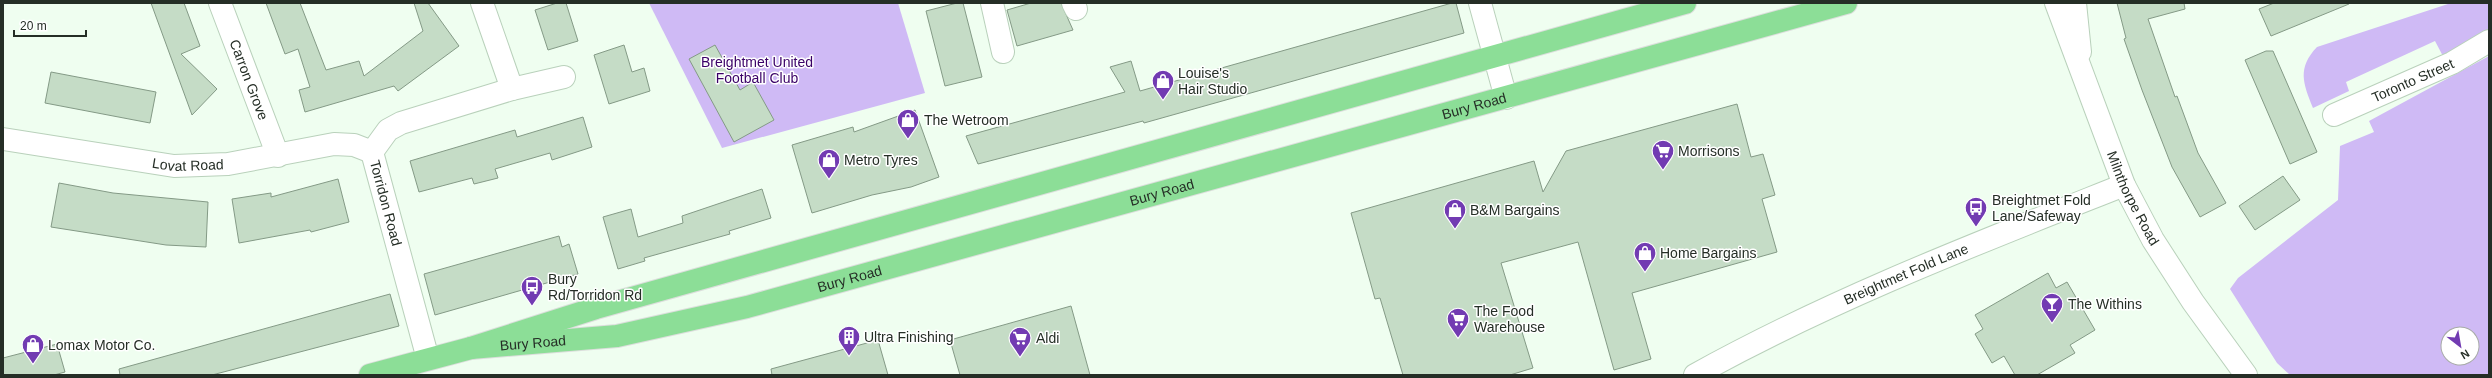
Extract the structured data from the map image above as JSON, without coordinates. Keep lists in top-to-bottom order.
{
  "streets": {
    "highway": ["Bury Road"],
    "street": [
      "Carron Grove",
      "Toronto Street",
      "Lovat Road",
      "Milnthorpe Road",
      "Torridon Road",
      "Breightmet Fold Lane"
    ]
  },
  "crossings": [
    ["Carron Grove", "Lovat Road"],
    ["Bury Road", "Torridon Road"],
    ["Lovat Road", "Torridon Road"],
    ["Milnthorpe Road", "Breightmet Fold Lane"]
  ],
  "parks": ["Breightmet United Football Club"],
  "places": {
    "shop": [
      "Louise's Hair Studio",
      "The Wetroom",
      "Metro Tyres",
      "B&M Bargains",
      "Home Bargains",
      "Lomax Motor Co."
    ],
    "supermarket": ["Morrisons", "The Food Warehouse", "Aldi"],
    "bus stop": ["Breightmet Fold Lane/Safeway", "Bury Rd/Torridon Rd"],
    "bar": ["The Withins"],
    "building": ["Ultra Finishing"]
  },
  "scale_bar": "20 m",
  "north": "bottom right"
}
